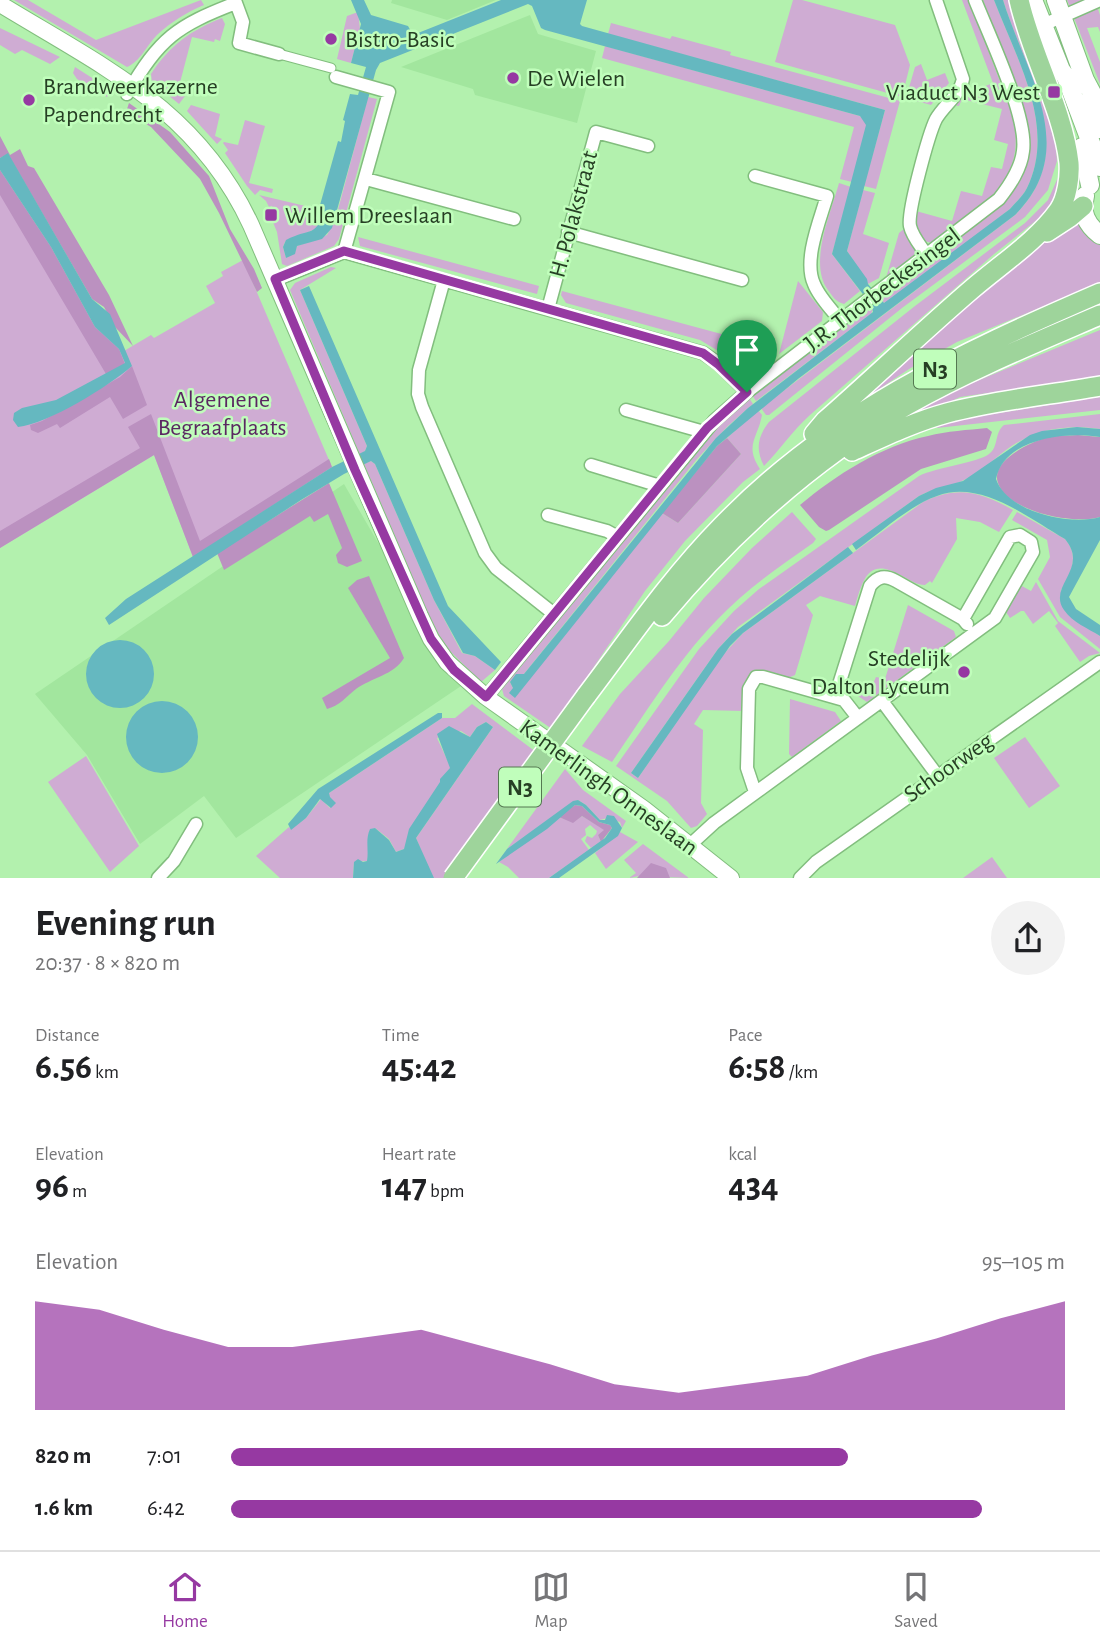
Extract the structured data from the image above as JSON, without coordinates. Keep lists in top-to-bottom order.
{
  "streets": {
    "main road": ["N3"],
    "street": [
      "H. Polakstraat",
      "J.R. Thorbeckesingel",
      "Schoorweg",
      "Kamerlingh Onneslaan"
    ]
  },
  "crossings": [
    ["J.R. Thorbeckesingel", "Kamerlingh Onneslaan"]
  ],
  "parks": ["Algemene Begraafplaats"],
  "places": {
    "other": [
      "Bistro-Basic",
      "De Wielen",
      "Brandweerkazerne Papendrecht",
      "Stedelijk Dalton Lyceum"
    ],
    "transit": ["Viaduct N3 West", "Willem Dreeslaan"]
  },
  "page": {
    "heading": ["Evening run", "20:37 · 8 × 820 m"],
    "stats": [
      ["Distance", "6.56 km"],
      ["Time", "45:42"],
      ["Pace", "6:58 /km"],
      ["Elevation", "96 m"],
      ["Heart rate", "147 bpm"],
      ["kcal", "434"]
    ],
    "chart": ["Elevation", "95–105 m"],
    "list": [
      {
        "name": "820 m",
        "note": "7:01"
      },
      {
        "name": "1.6 km",
        "note": "6:42"
      }
    ],
    "tabs": ["Home", "Map", "Saved"]
  }
}
